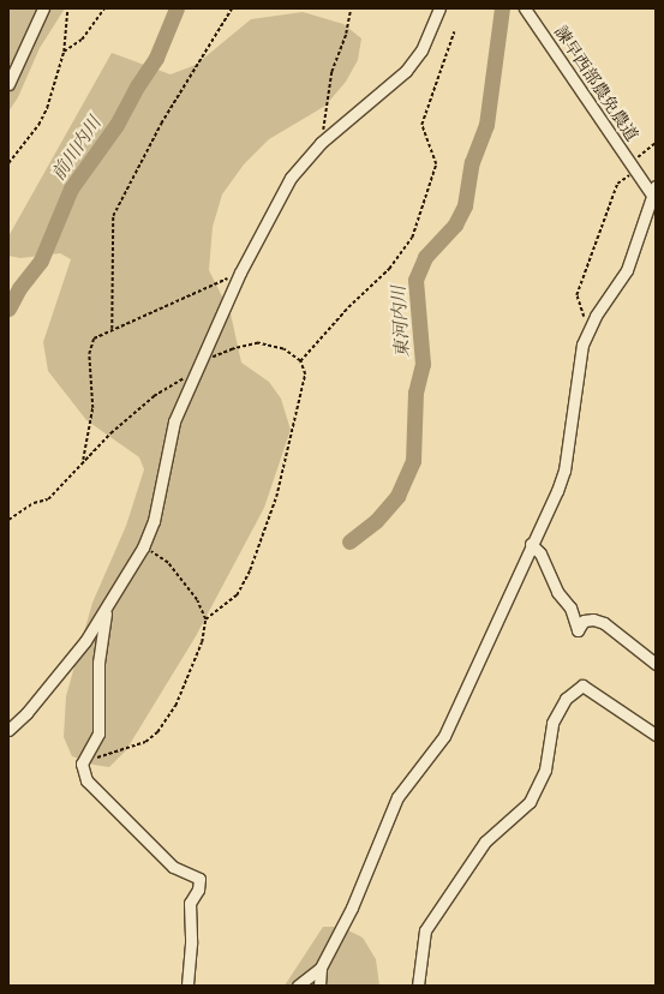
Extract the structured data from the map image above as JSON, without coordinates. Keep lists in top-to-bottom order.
{
  "streets": {
    "street": ["諫早西部農免農道"]
  },
  "water": ["前川内川", "東河内川"]
}
